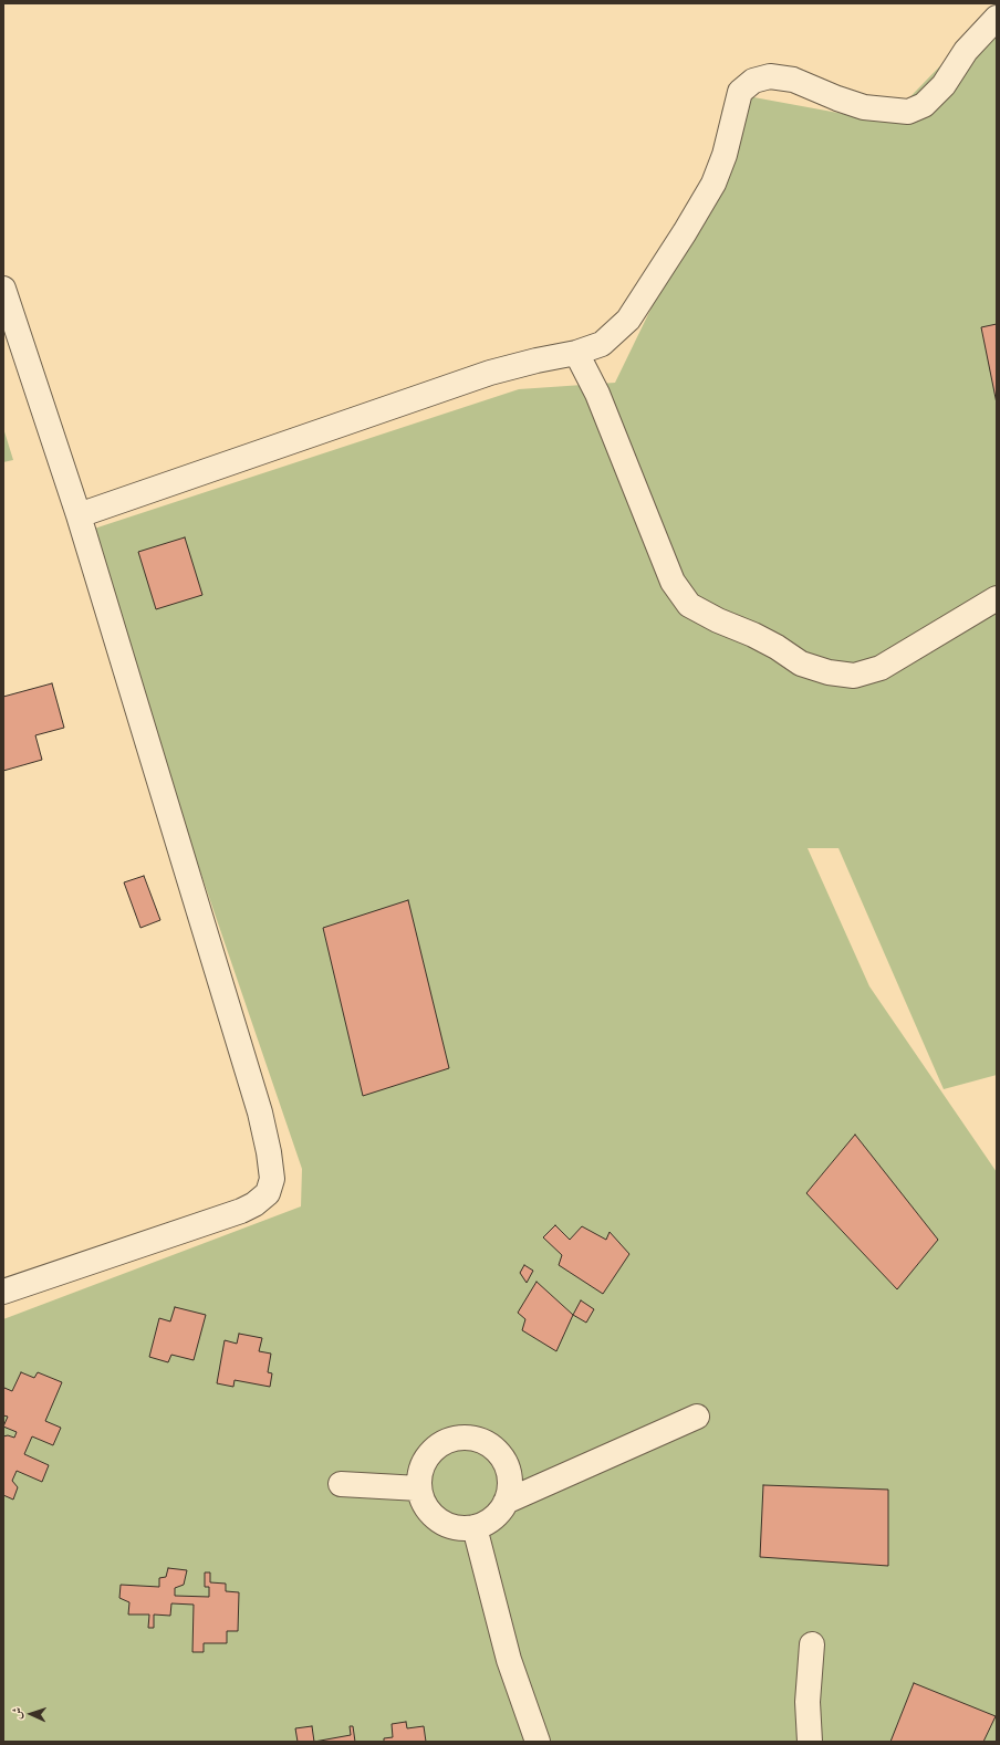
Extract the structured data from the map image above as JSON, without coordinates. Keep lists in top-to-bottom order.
{
  "north": "left"
}
